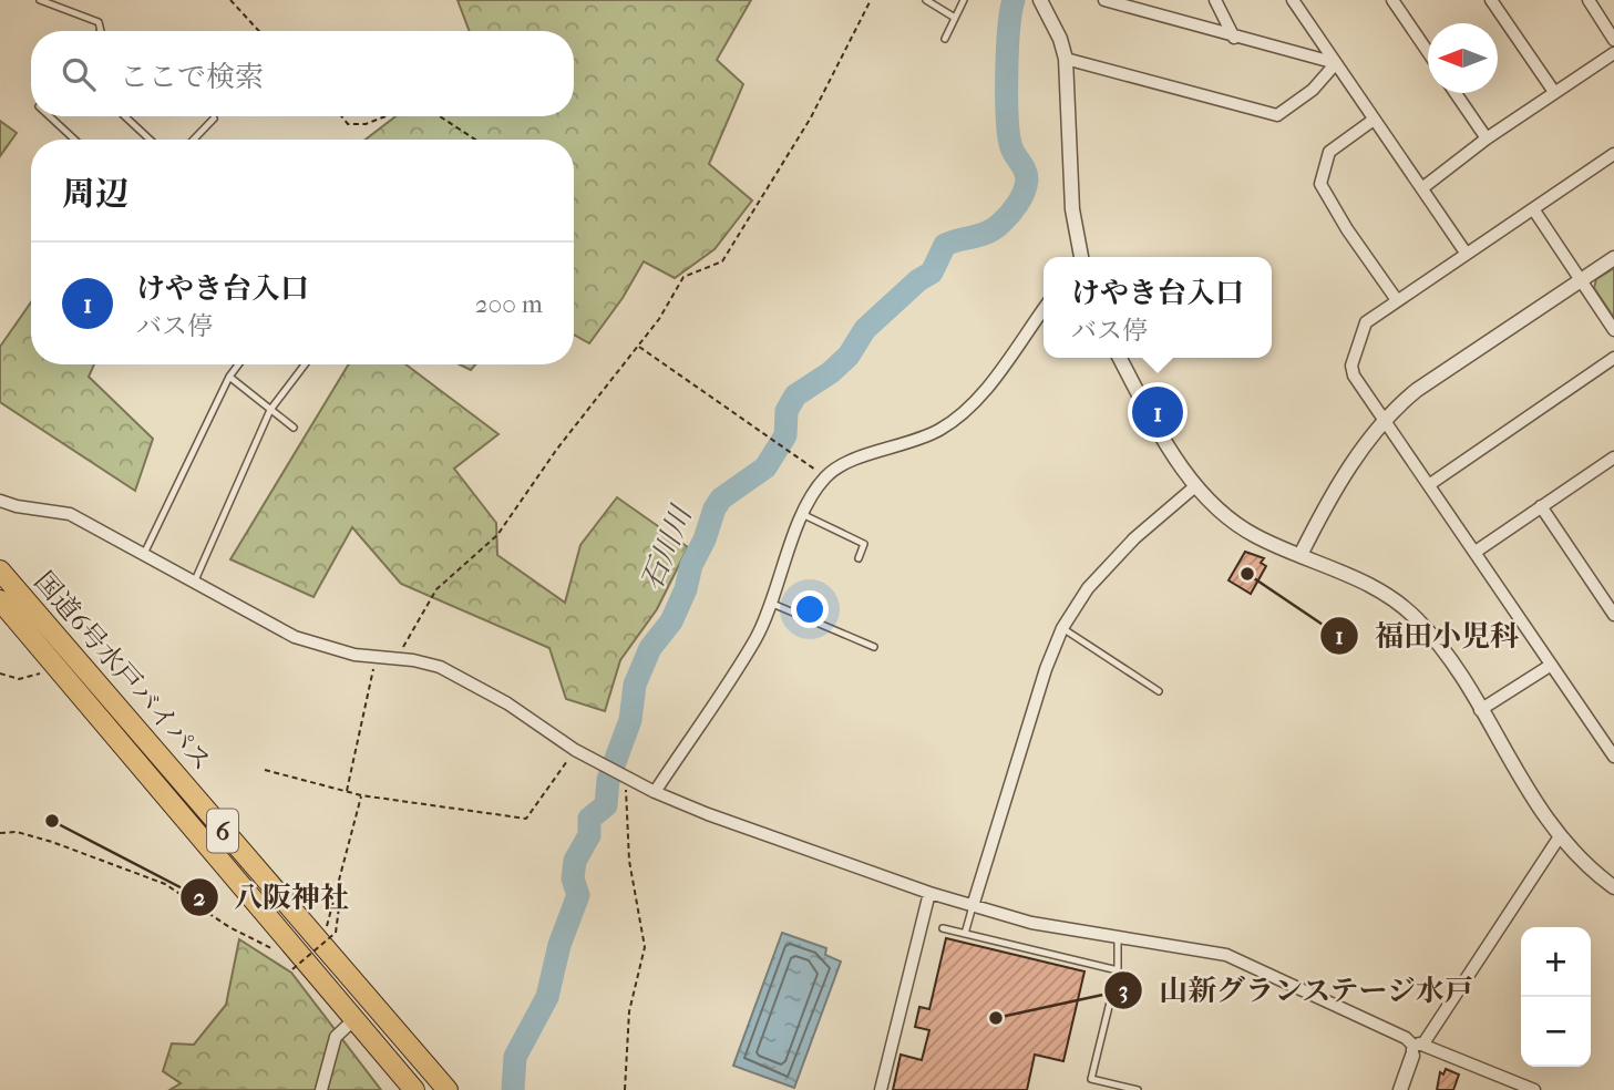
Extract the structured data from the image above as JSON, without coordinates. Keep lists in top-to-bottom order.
{
  "streets": {
    "highway": ["国道6号水戸バイパス", "6"]
  },
  "water": ["石川川"],
  "places": ["福田小児科", "八阪神社", "山新グランステージ水戸"],
  "north": "left",
  "page": {
    "search": "ここで検索",
    "heading": "周辺",
    "list": [
      {
        "mark": "1",
        "name": "けやき台入口",
        "note": "バス停",
        "value": "200 m"
      }
    ],
    "popup": ["けやき台入口", "バス停"],
    "pins": "1",
    "map_buttons": ["+", "−"]
  }
}
